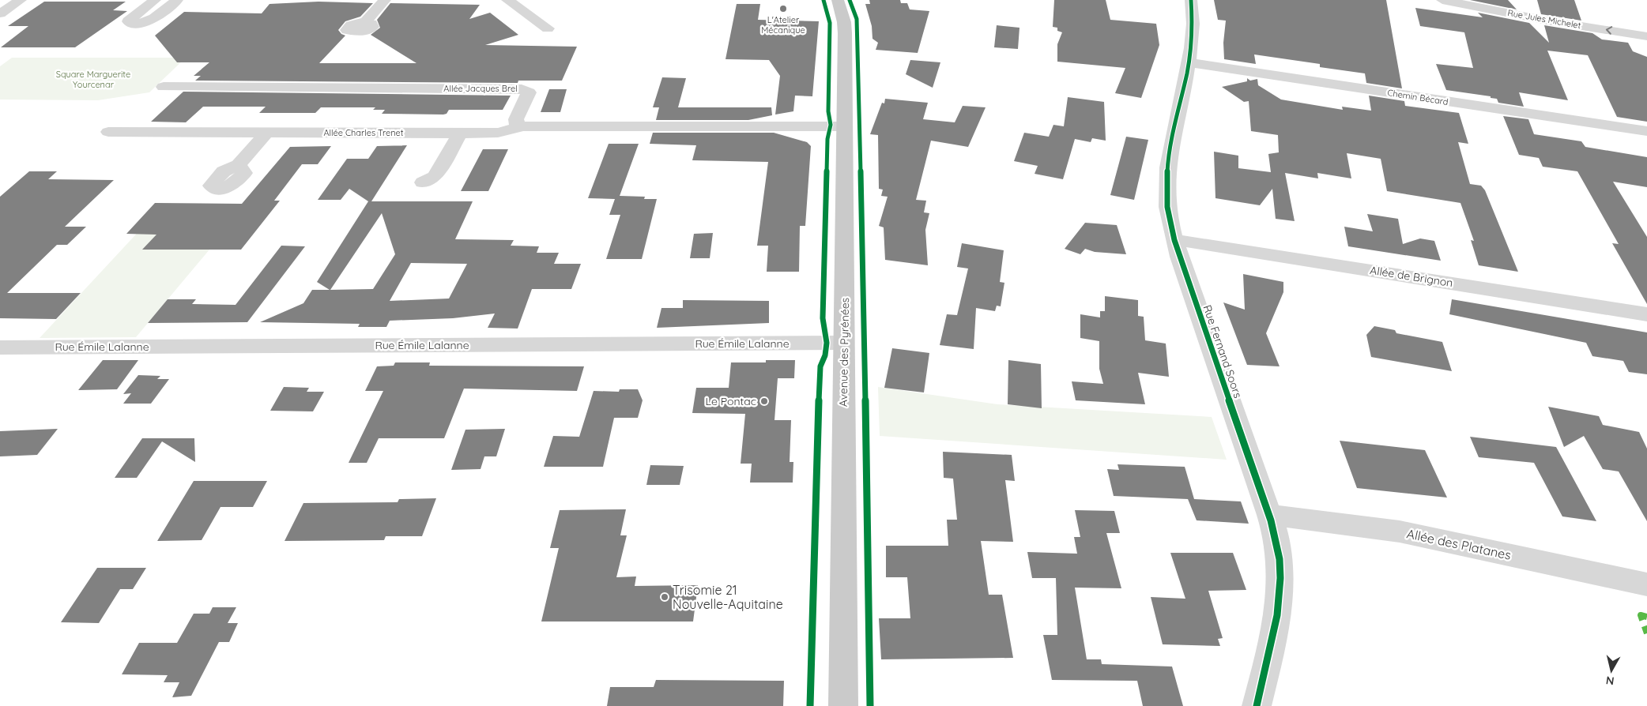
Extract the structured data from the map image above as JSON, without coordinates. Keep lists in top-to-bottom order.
{
  "streets": {
    "main road": ["Avenue des Pyrénées"],
    "street": [
      "Rue Jules Michelet",
      "Allée Jacques Brel",
      "Chemin Bécard",
      "Allée Charles Trenet",
      "Allée de Brignon",
      "Rue Émile Lalanne",
      "Rue Fernand Soors",
      "Allée des Platanes"
    ]
  },
  "crossings": [
    ["Allée Jacques Brel", "Allée Charles Trenet"],
    ["Chemin Bécard", "Rue Fernand Soors"],
    ["Allée de Brignon", "Rue Fernand Soors"],
    ["Rue Émile Lalanne", "Avenue des Pyrénées"],
    ["Rue Fernand Soors", "Allée des Platanes"]
  ],
  "one_way": ["Rue Jules Michelet"],
  "parks": ["Square Marguerite Yourcenar"],
  "places": ["L'Atelier Mécanique", "Le Pontac", "Trisomie 21 Nouvelle-Aquitaine"],
  "north": "bottom"
}
